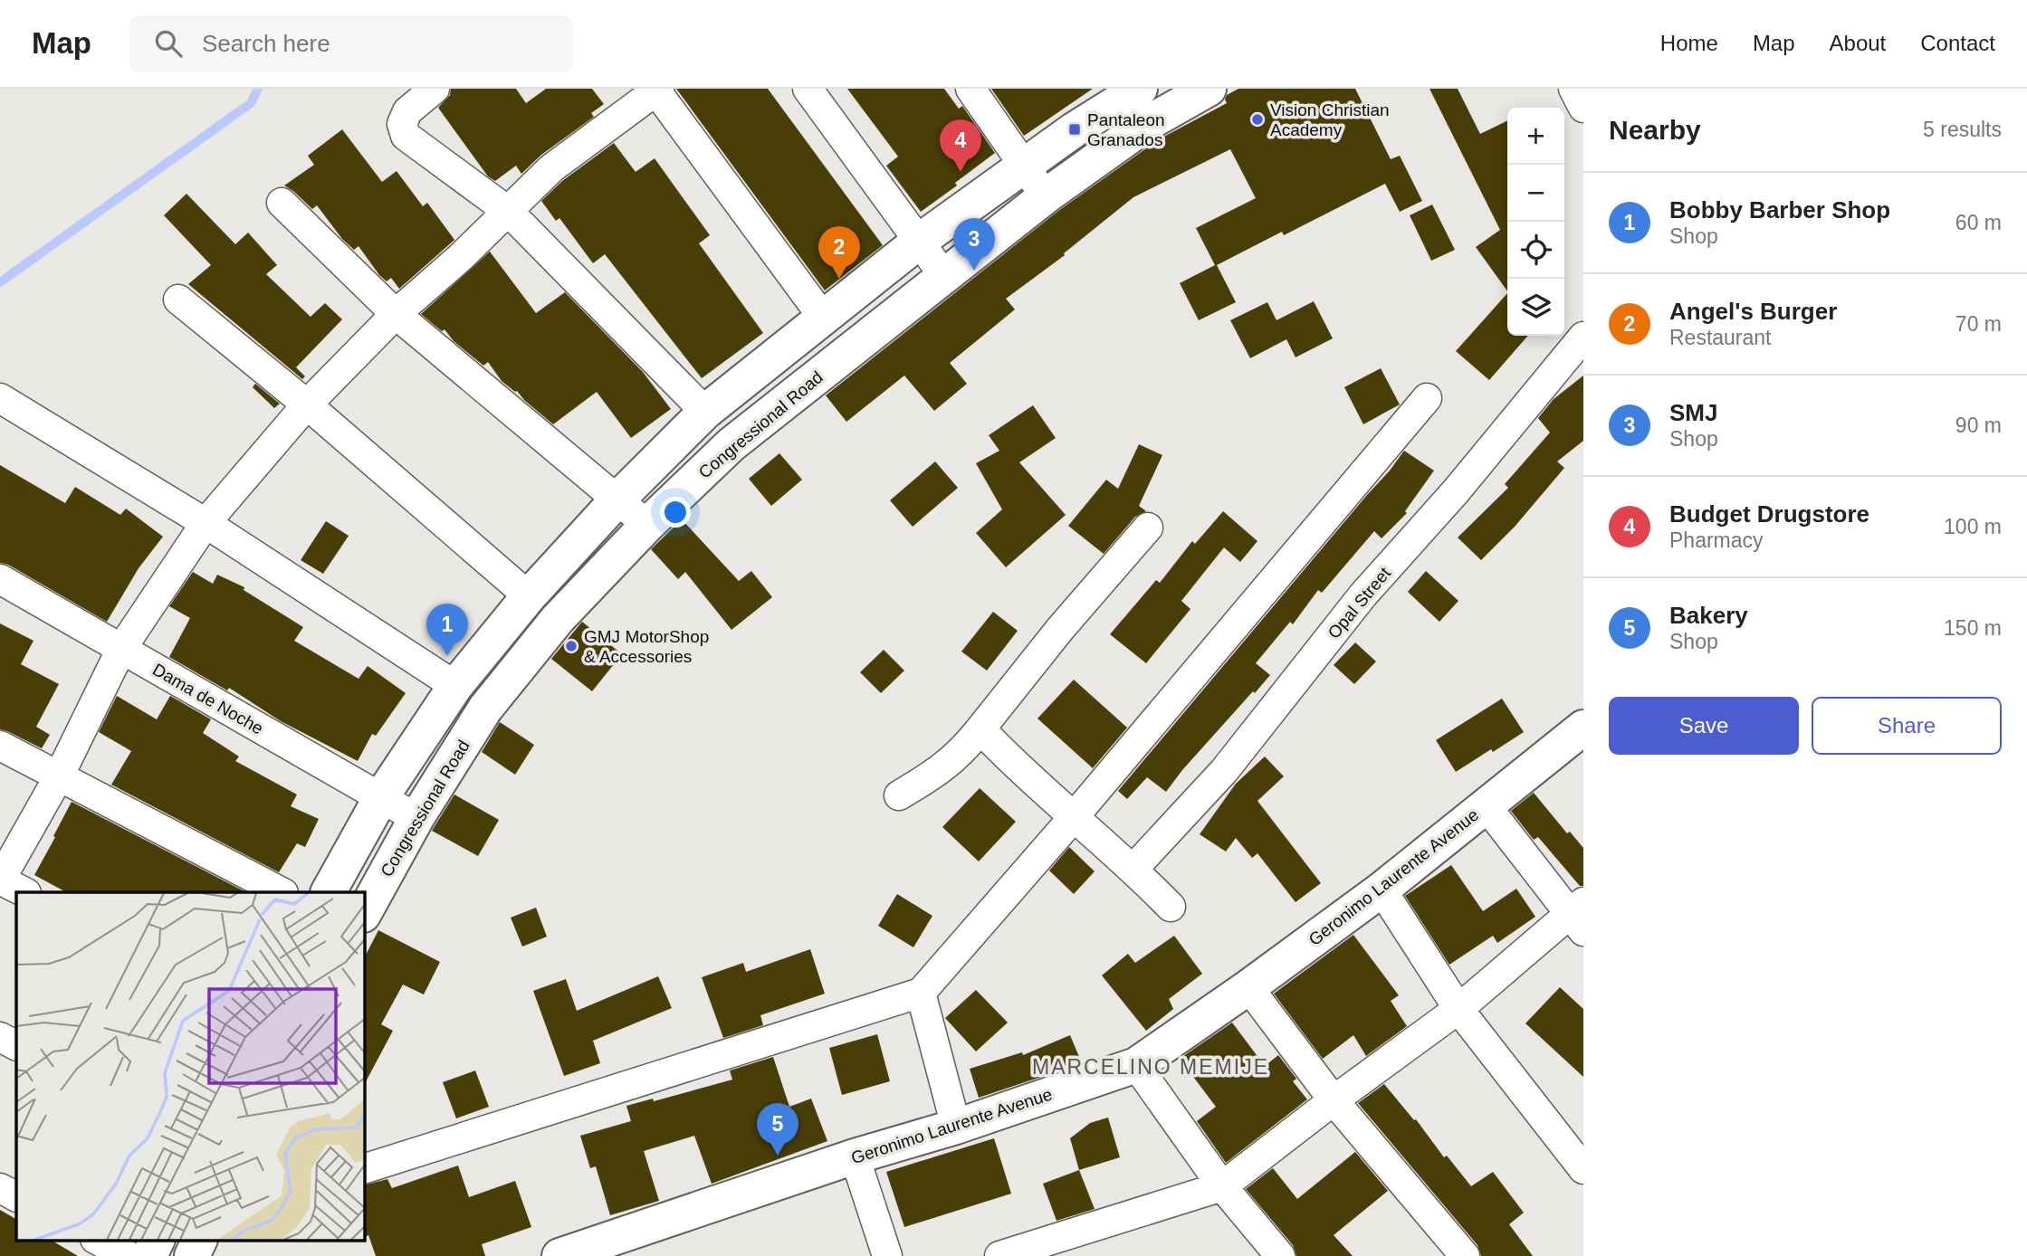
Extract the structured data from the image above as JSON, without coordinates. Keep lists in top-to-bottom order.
{
  "streets": {
    "main road": ["Congressional Road", "Geronimo Laurente Avenue"],
    "street": ["Opal Street", "Dama de Noche"]
  },
  "crossings": [
    ["Congressional Road", "Dama de Noche"]
  ],
  "districts": ["MARCELINO MEMIJE"],
  "places": {
    "other": ["Vision Christian Academy", "GMJ MotorShop & Accessories"],
    "transit": ["Pantaleon Granados"]
  },
  "page": {
    "header": "Map",
    "search": "Search here",
    "nav": [
      "Home",
      "Map",
      "About",
      "Contact"
    ],
    "heading": ["Nearby", "5 results"],
    "map_buttons": ["+", "−"],
    "pins": [
      "4",
      "3",
      "2",
      "1",
      "5"
    ],
    "list": [
      {
        "mark": "1",
        "name": "Bobby Barber Shop",
        "note": "Shop",
        "value": "60 m"
      },
      {
        "mark": "2",
        "name": "Angel's Burger",
        "note": "Restaurant",
        "value": "70 m"
      },
      {
        "mark": "3",
        "name": "SMJ",
        "note": "Shop",
        "value": "90 m"
      },
      {
        "mark": "4",
        "name": "Budget Drugstore",
        "note": "Pharmacy",
        "value": "100 m"
      },
      {
        "mark": "5",
        "name": "Bakery",
        "note": "Shop",
        "value": "150 m"
      }
    ],
    "buttons": ["Save", "Share"]
  }
}
